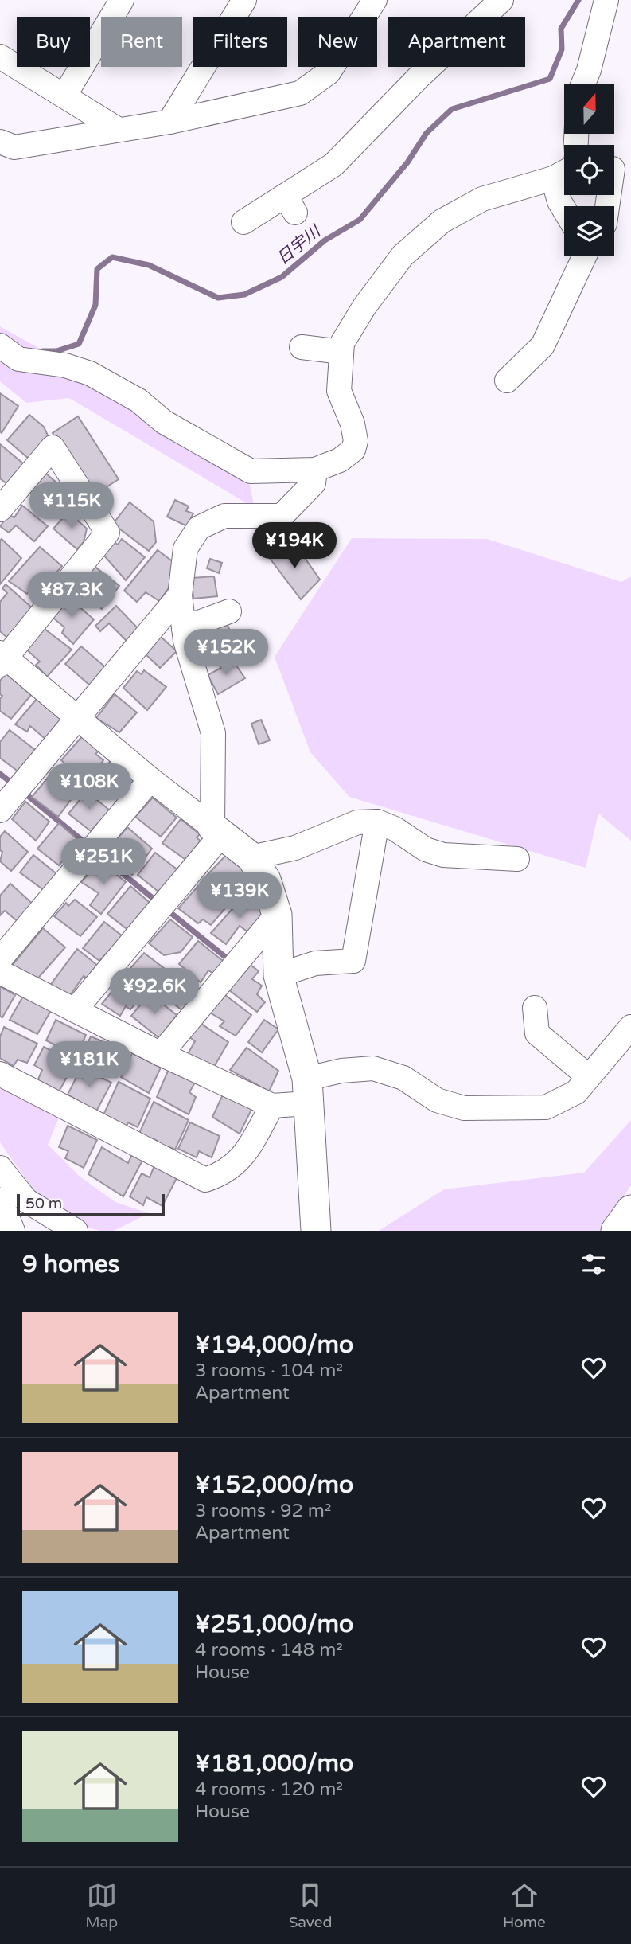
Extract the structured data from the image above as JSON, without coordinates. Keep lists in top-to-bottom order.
{
  "water": ["日宇川"],
  "scale_bar": "50 m",
  "north": "top",
  "page": {
    "chip": [
      "Buy",
      "Rent",
      "Filters",
      "New",
      "Apartment"
    ],
    "price": [
      "¥115K",
      "¥194K",
      "¥87.3K",
      "¥152K",
      "¥108K",
      "¥251K",
      "¥139K",
      "¥92.6K",
      "¥181K"
    ],
    "scale": "50 m",
    "heading": "9 homes",
    "list": [
      {
        "name": "¥194,000/mo",
        "note": "3 rooms · 104 m² · Apartment"
      },
      {
        "name": "¥152,000/mo",
        "note": "3 rooms · 92 m² · Apartment"
      },
      {
        "name": "¥251,000/mo",
        "note": "4 rooms · 148 m² · House"
      },
      {
        "name": "¥181,000/mo",
        "note": "4 rooms · 120 m² · House"
      }
    ],
    "tabs": ["Map", "Saved", "Home"]
  }
}
